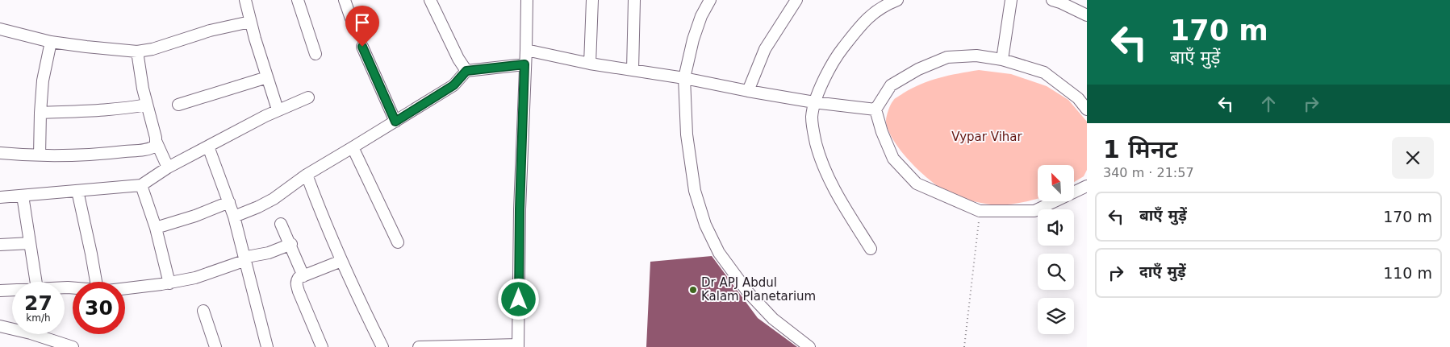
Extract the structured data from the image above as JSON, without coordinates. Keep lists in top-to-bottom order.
{
  "parks": ["Vypar Vihar"],
  "places": ["Dr APJ Abdul Kalam Planetarium"],
  "north": "top left",
  "page": {
    "turn": ["170 m", "बाएँ मुड़ें"],
    "heading": ["1 मिनट", "340 m · 21:57"],
    "list": [
      {
        "name": "बाएँ मुड़ें",
        "value": "170 m"
      },
      {
        "name": "दाएँ मुड़ें",
        "value": "110 m"
      }
    ],
    "speed": "27 km/h",
    "limit": "30"
  }
}
